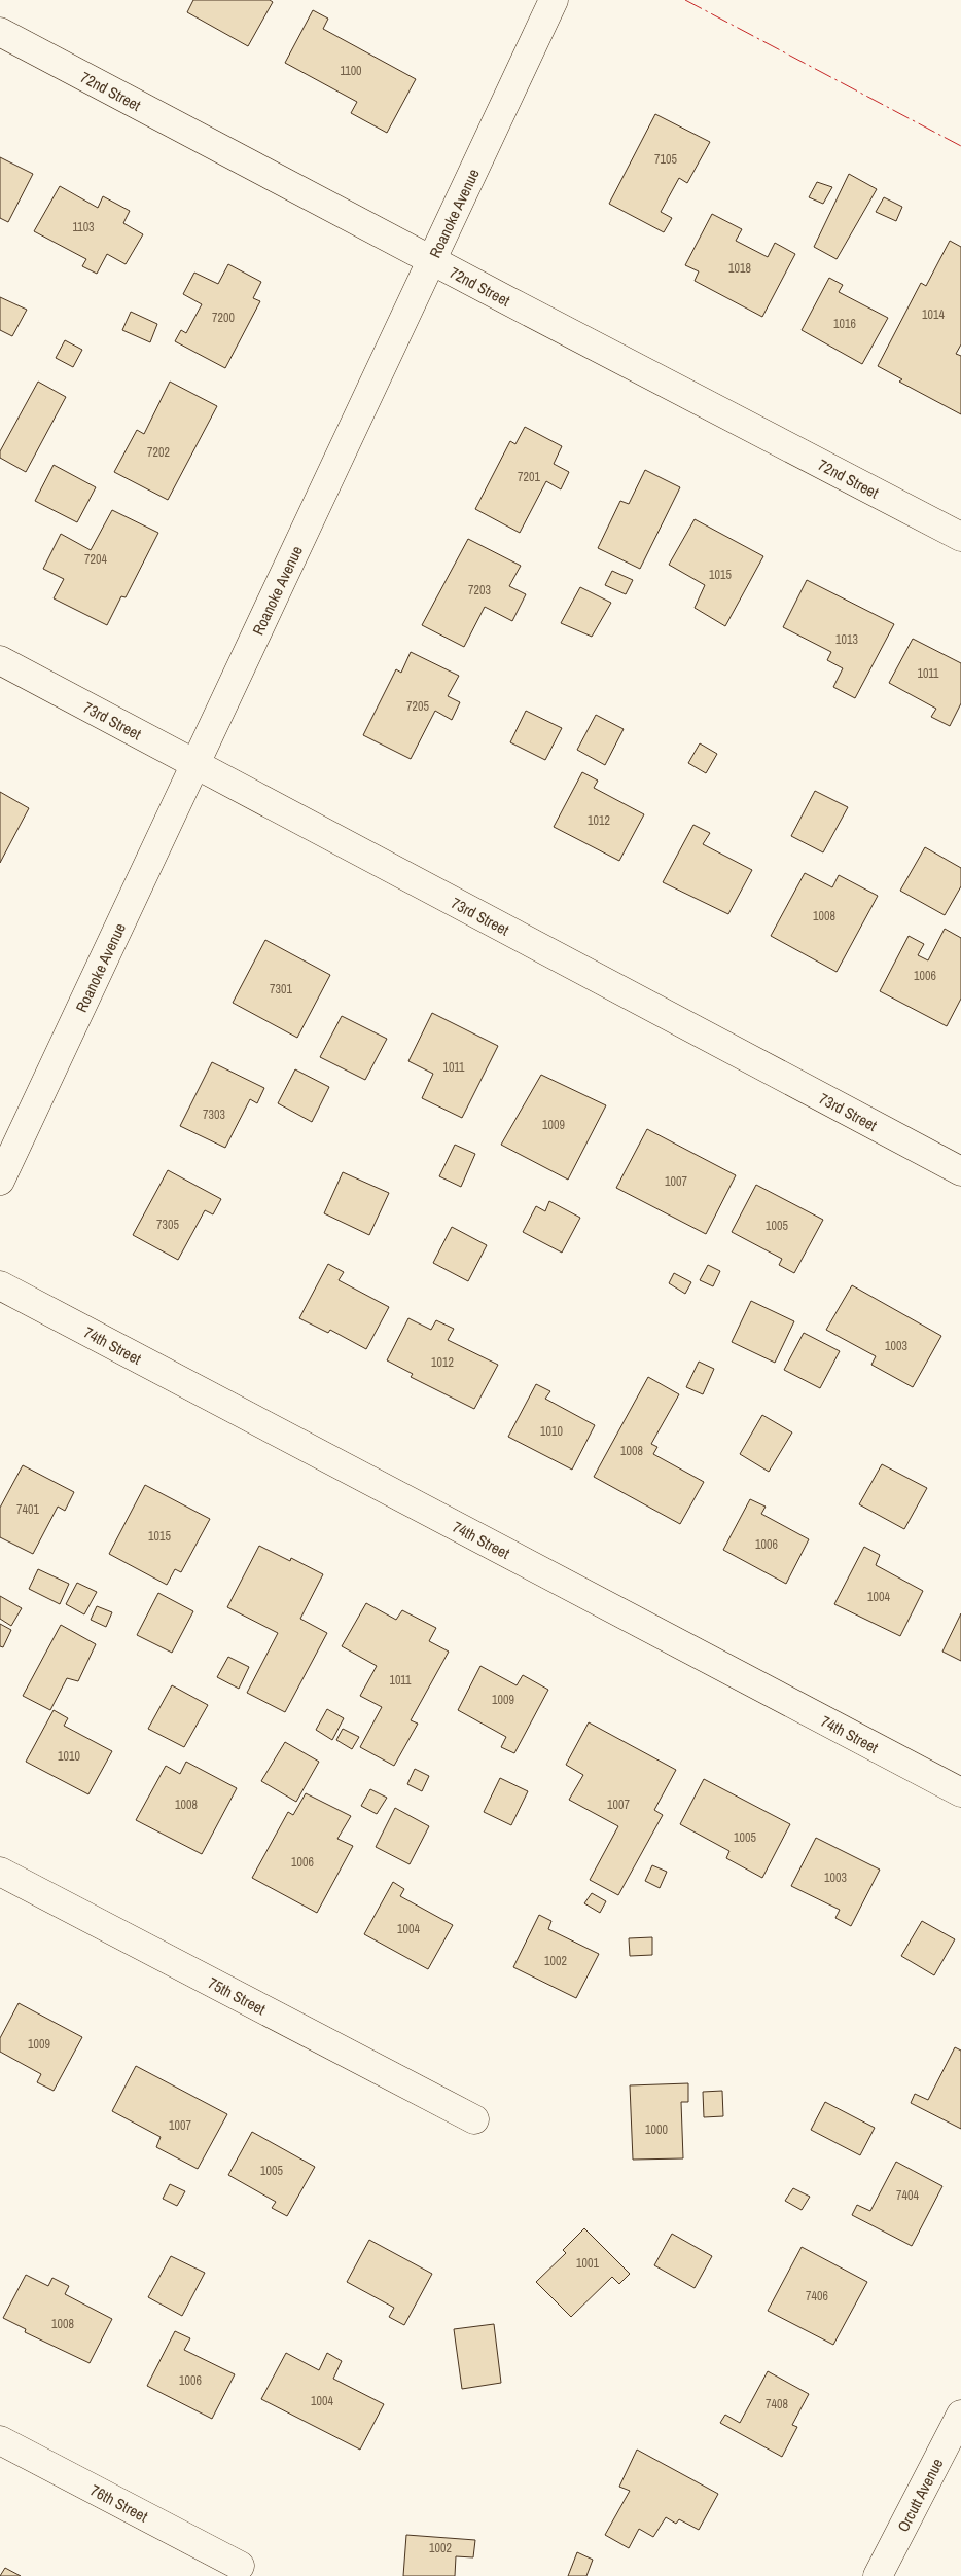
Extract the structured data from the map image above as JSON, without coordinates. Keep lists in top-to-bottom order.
{
  "streets": {
    "street": [
      "72nd Street",
      "Roanoke Avenue",
      "73rd Street",
      "74th Street",
      "75th Street",
      "Orcutt Avenue",
      "76th Street"
    ]
  },
  "crossings": [
    ["72nd Street", "Roanoke Avenue"],
    ["Roanoke Avenue", "73rd Street"]
  ],
  "house_numbers": [
    "1100",
    "7105",
    "1103",
    "1018",
    "1014",
    "7200",
    "1016",
    "7202",
    "7201",
    "7204",
    "1015",
    "7203",
    "1013",
    "1011",
    "7205",
    "1012",
    "1008",
    "1006",
    "7301",
    "1011",
    "7303",
    "1009",
    "1007",
    "7305",
    "1005",
    "1003",
    "1012",
    "1010",
    "1008",
    "7401",
    "1015",
    "1006",
    "1004",
    "1011",
    "1009",
    "1010",
    "1008",
    "1007",
    "1005",
    "1006",
    "1003",
    "1004",
    "1002",
    "1009",
    "1007",
    "1000",
    "1005",
    "7404",
    "1001",
    "7406",
    "1008",
    "1006",
    "1004",
    "7408",
    "1002"
  ]
}
